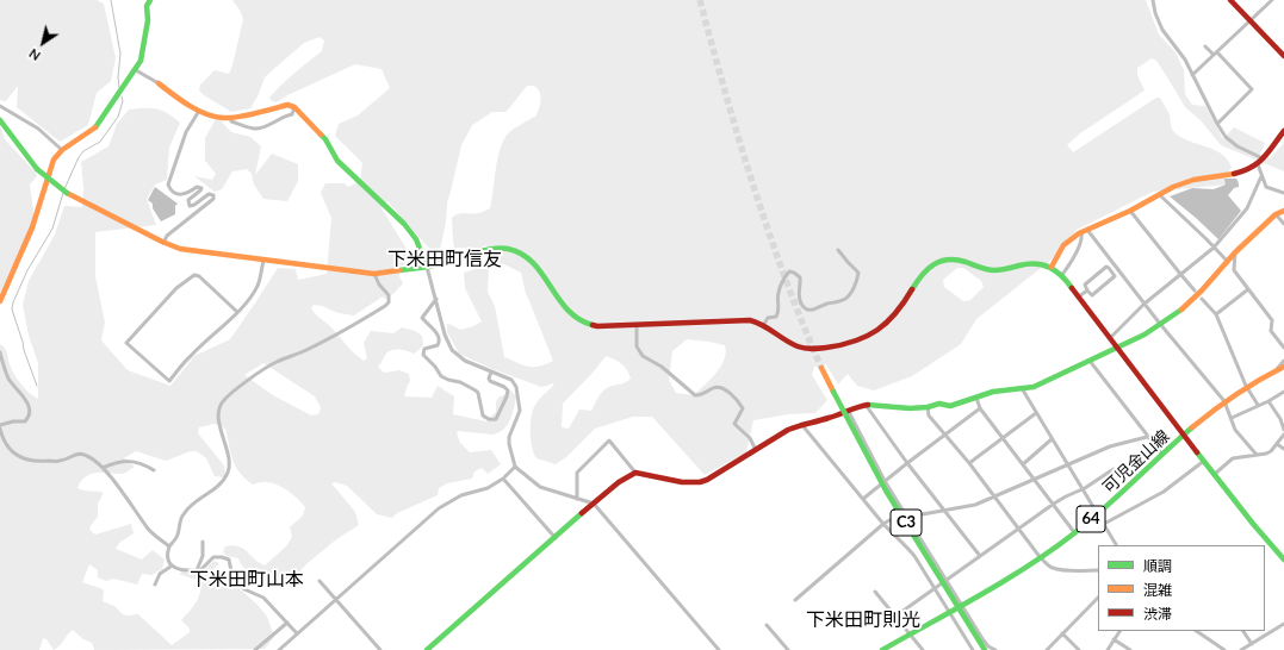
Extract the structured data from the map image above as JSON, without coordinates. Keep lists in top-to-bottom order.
{
  "streets": {
    "main road": ["可児金山線", "64", "C3"]
  },
  "districts": ["下米田町信友", "下米田町山本", "下米田町則光"],
  "legend": ["順調", "混雑", "渋滞"],
  "north": "bottom left"
}
